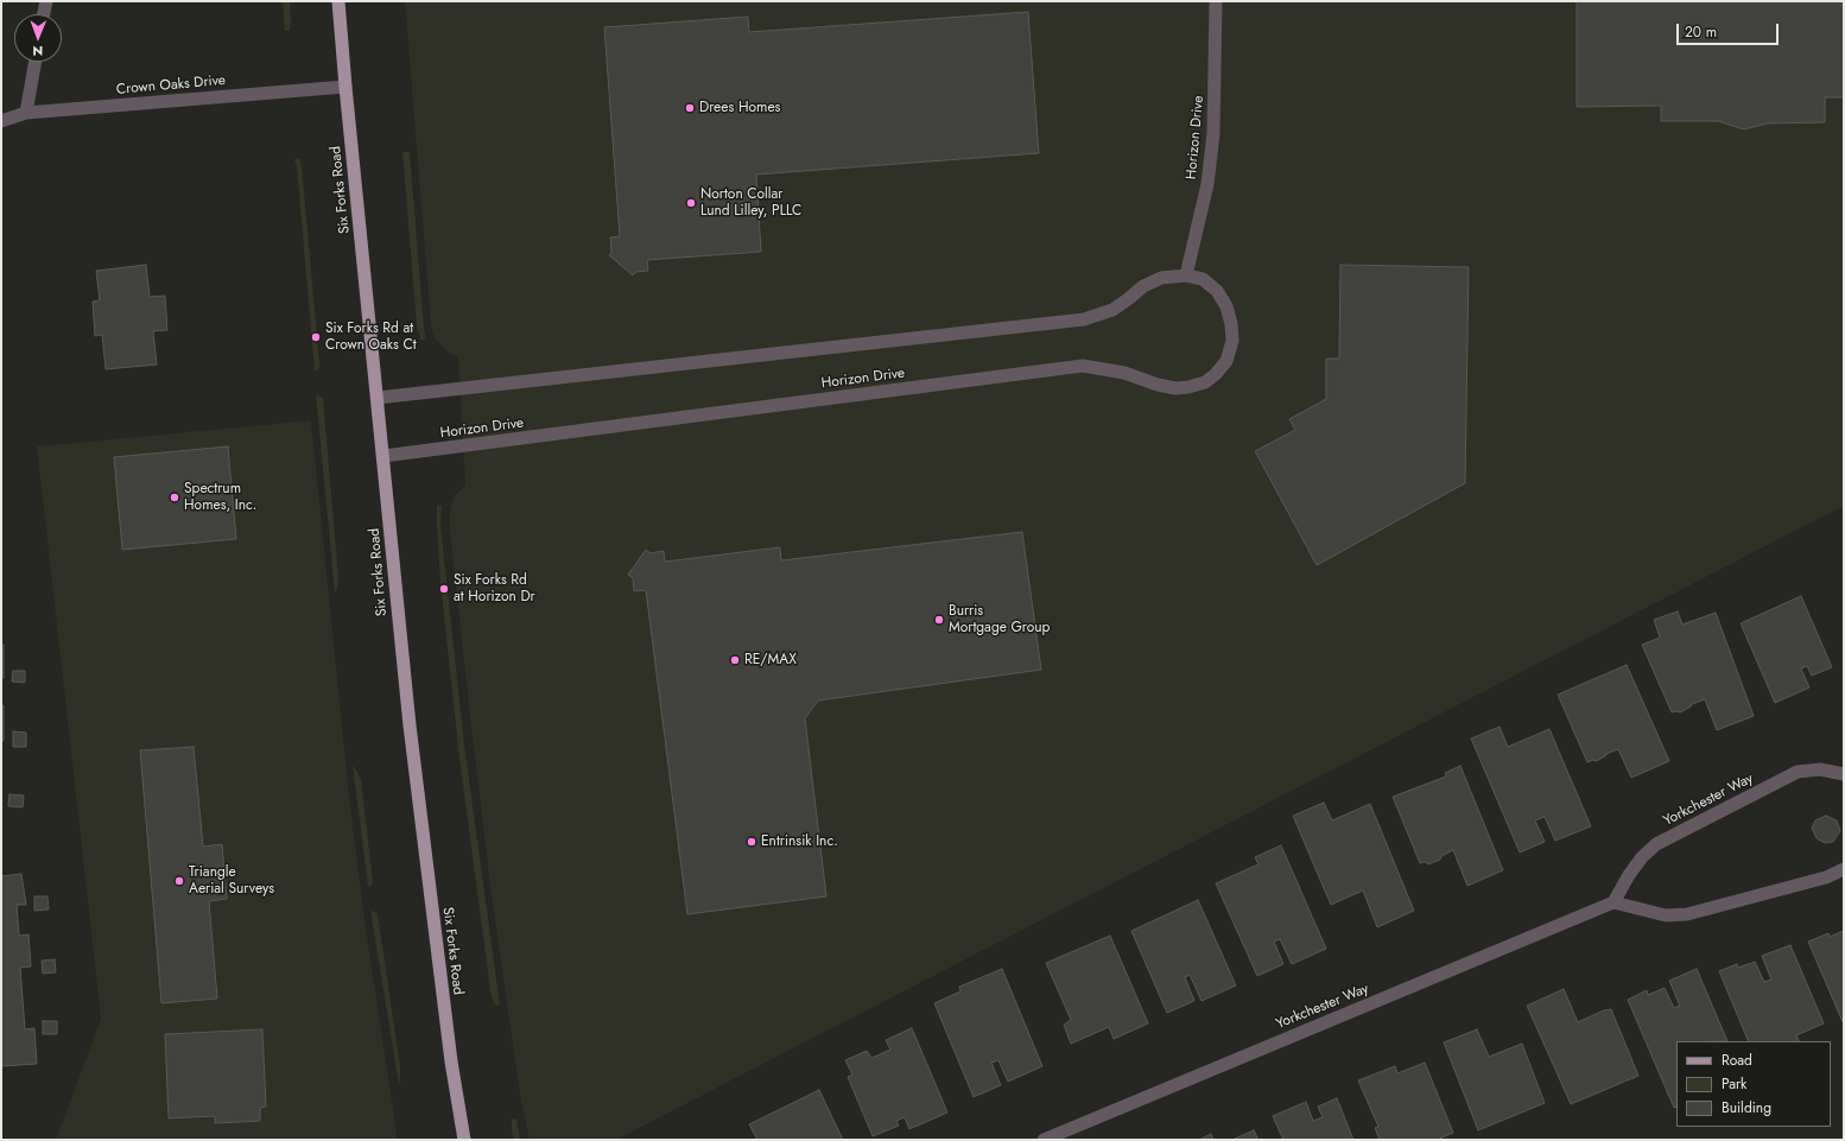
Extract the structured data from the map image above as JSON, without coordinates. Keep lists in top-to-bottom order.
{
  "streets": {
    "main road": ["Six Forks Road"],
    "street": ["Crown Oaks Drive", "Horizon Drive", "Yorkchester Way"]
  },
  "crossings": [
    ["Crown Oaks Drive", "Six Forks Road"],
    ["Horizon Drive", "Six Forks Road"]
  ],
  "places": [
    "Drees Homes",
    "Norton Collar Lund Lilley, PLLC",
    "Six Forks Rd at Crown Oaks Ct",
    "Spectrum Homes, Inc.",
    "Six Forks Rd at Horizon Dr",
    "Burris Mortgage Group",
    "RE/MAX",
    "Entrinsik Inc.",
    "Triangle Aerial Surveys"
  ],
  "legend": ["Road", "Park", "Building"],
  "scale_bar": "20 m",
  "north": "bottom"
}
